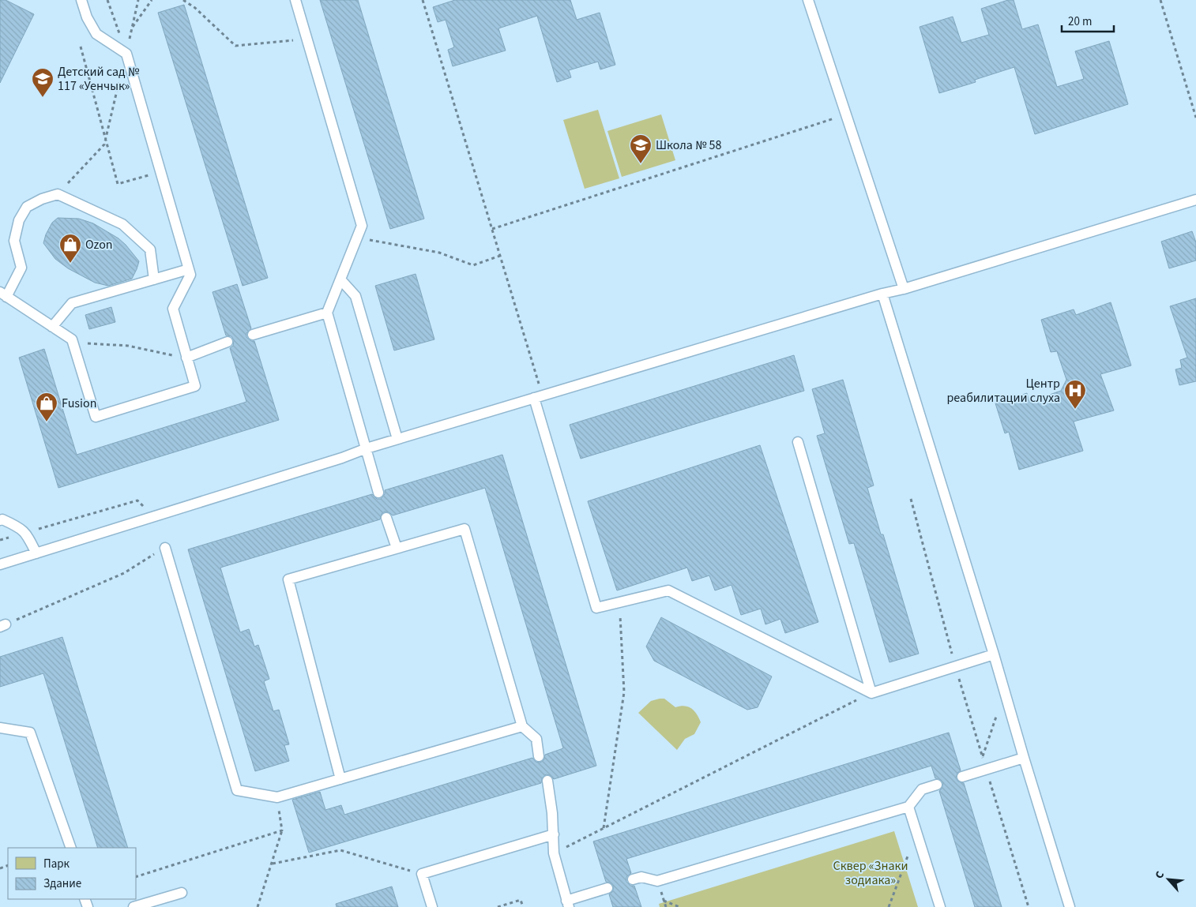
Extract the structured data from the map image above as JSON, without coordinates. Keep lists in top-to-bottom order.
{
  "parks": ["Сквер «Знаки зодиака»"],
  "places": {
    "school or university": ["Детский сад № 117 «Уенчык»", "Школа № 58"],
    "shop": ["Ozon", "Fusion"],
    "hospital": ["Центр реабилитации слуха"]
  },
  "legend": ["Парк", "Здание"],
  "scale_bar": "20 m",
  "north": "top left"
}
